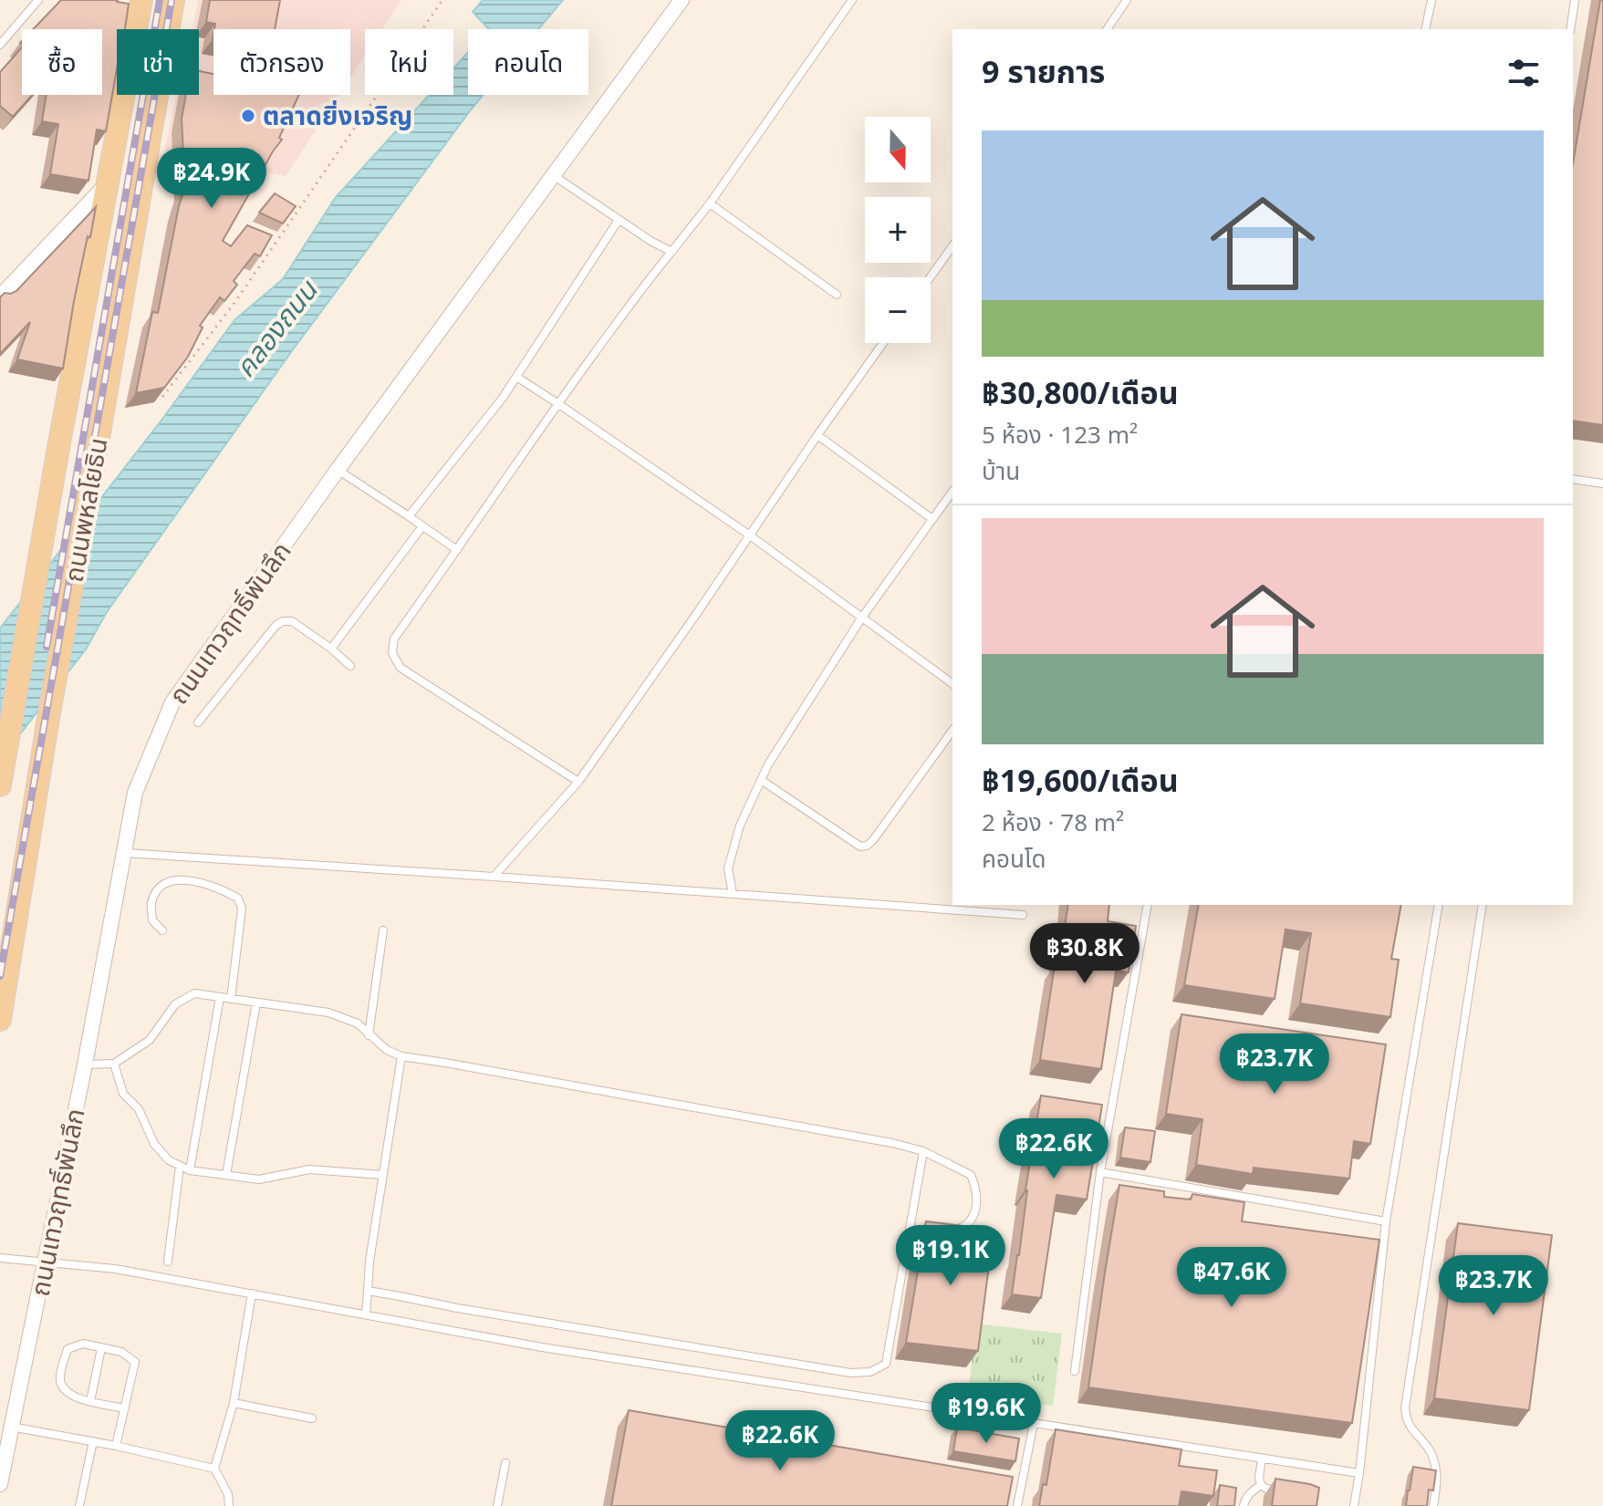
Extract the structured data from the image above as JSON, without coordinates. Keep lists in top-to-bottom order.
{
  "streets": {
    "main road": ["ถนนพหลโยธิน"],
    "street": ["ถนนเทวฤทธิ์พันลึก"]
  },
  "water": ["คลองถนน"],
  "places": ["ตลาดยิ่งเจริญ"],
  "north": "bottom",
  "page": {
    "chip": [
      "ซื้อ",
      "เช่า",
      "ตัวกรอง",
      "ใหม่",
      "คอนโด"
    ],
    "heading": "9 รายการ",
    "map_buttons": ["+", "−"],
    "list": [
      {
        "name": "฿30,800/เดือน",
        "note": "5 ห้อง · 123 m² · บ้าน"
      },
      {
        "name": "฿19,600/เดือน",
        "note": "2 ห้อง · 78 m² · คอนโด"
      }
    ],
    "price": [
      "฿24.9K",
      "฿30.8K",
      "฿23.7K",
      "฿22.6K",
      "฿19.1K",
      "฿47.6K",
      "฿23.7K",
      "฿19.6K",
      "฿22.6K"
    ]
  }
}
